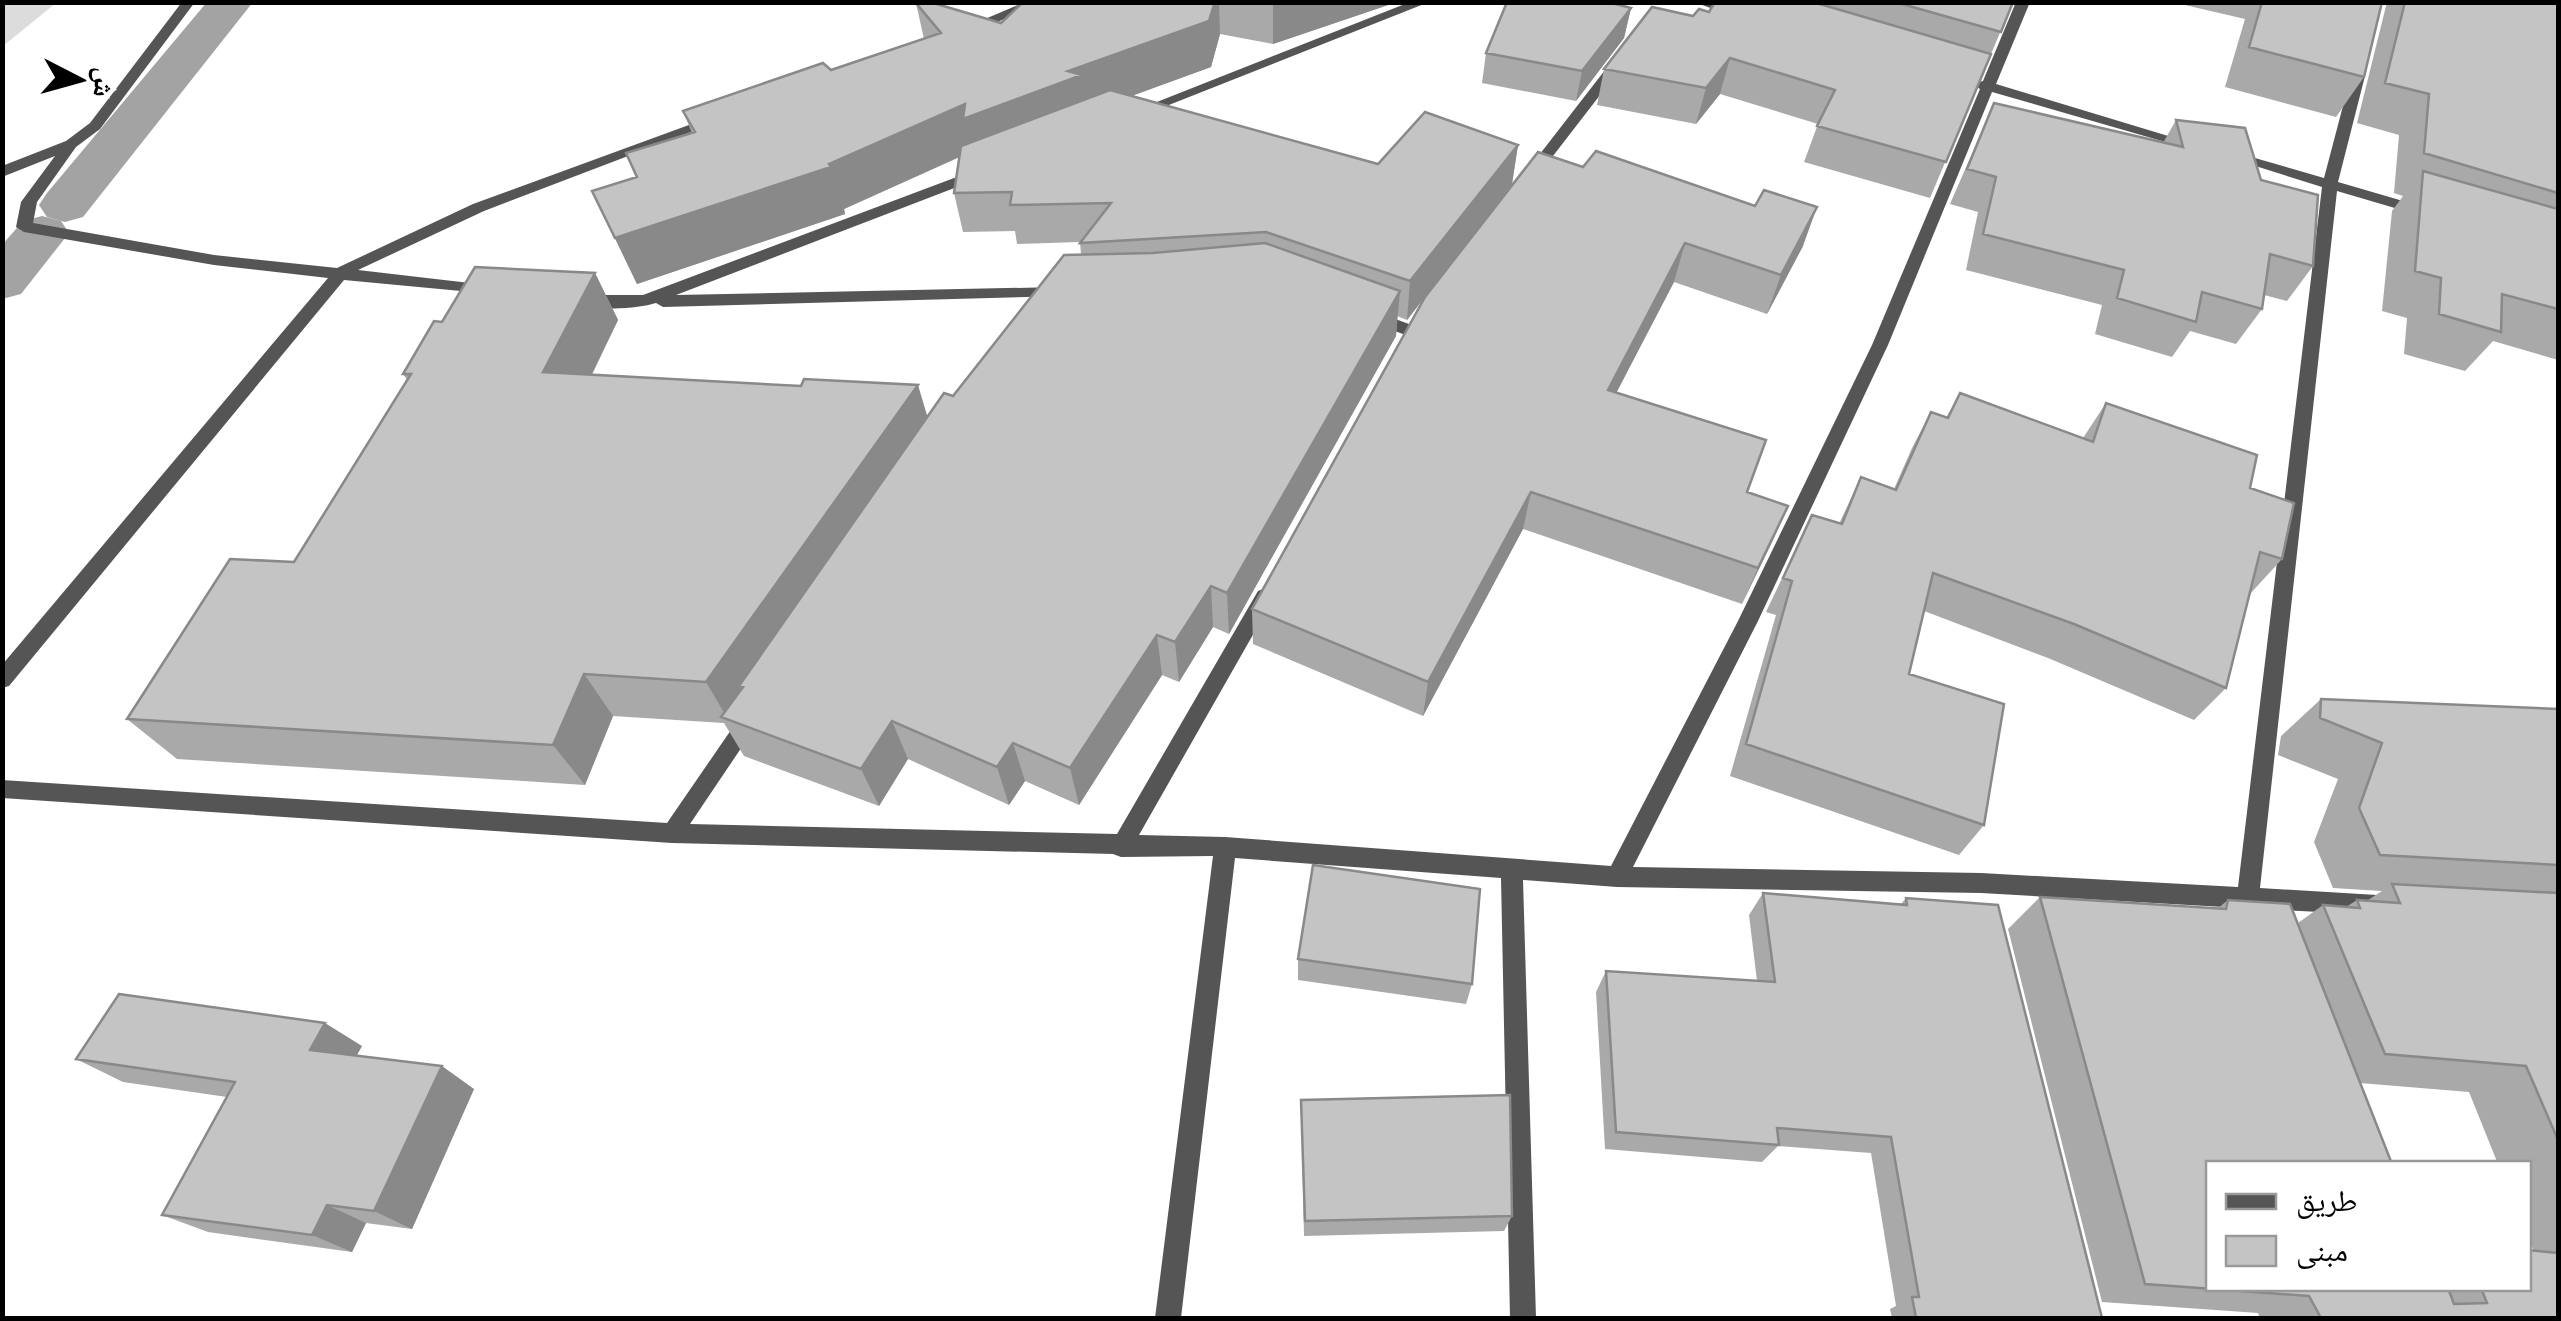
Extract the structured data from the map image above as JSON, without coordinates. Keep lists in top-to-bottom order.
{
  "legend": ["طريق", "مبنى"],
  "north": "right"
}
